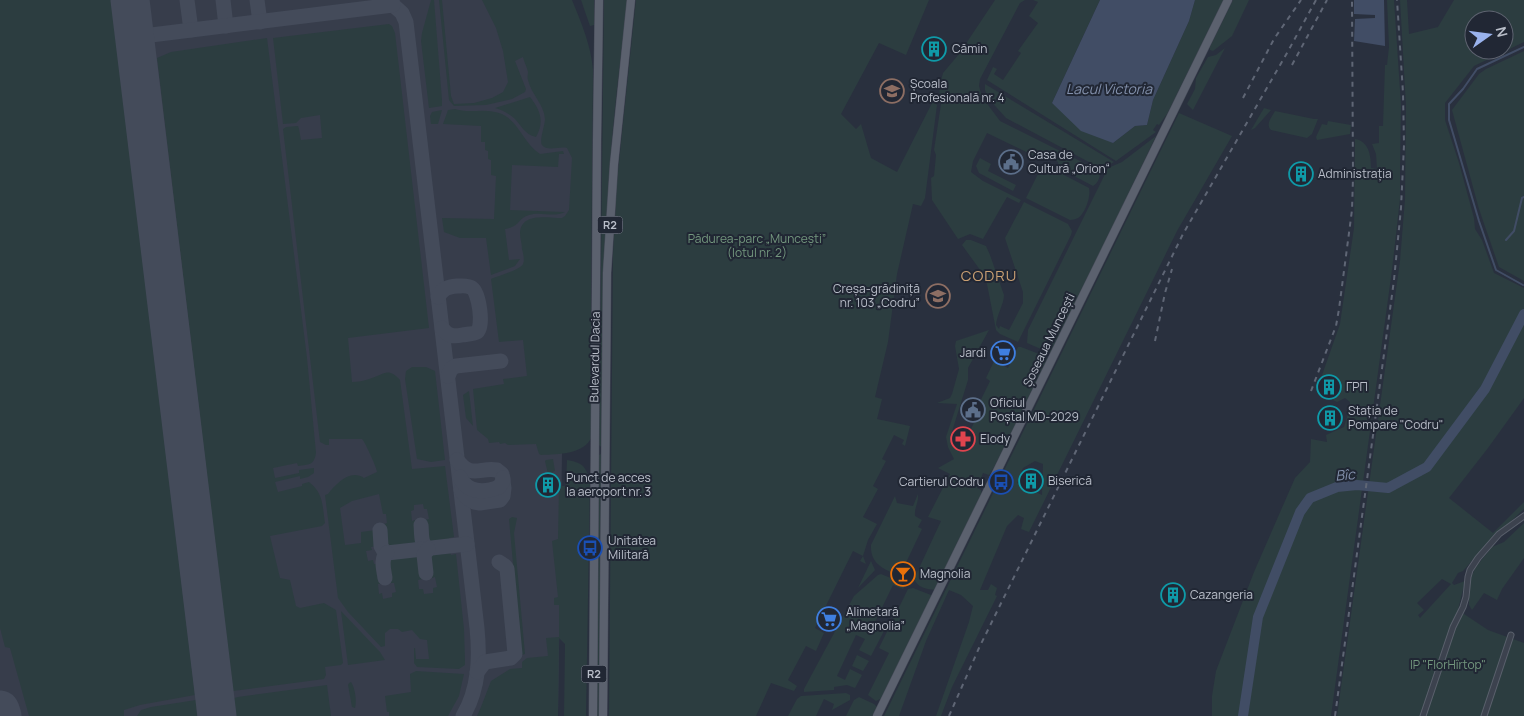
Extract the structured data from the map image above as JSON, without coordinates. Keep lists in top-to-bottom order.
{
  "streets": {
    "main road": ["R2", "Șoseaua Muncești", "Bulevardul Dacia"]
  },
  "districts": ["CODRU"],
  "water": ["Lacul Victoria", "Bîc"],
  "parks": ["Pădurea-parc „Muncești” (lotul nr. 2)", "IP \"FlorHîrtop\""],
  "places": {
    "building": [
      "Cămin",
      "Administrația",
      "ГРП",
      "Stația de Pompare \"Codru\"",
      "Biserică",
      "Punct de acces la aeroport nr. 3",
      "Cazangeria"
    ],
    "school or university": ["Școala Profesională nr. 4", "Creșa-grădiniță nr. 103 „Codru”"],
    "public building": ["Casa de Cultură „Orion“", "Oficiul Poștal MD-2029"],
    "supermarket": ["Jardi", "Alimetară „Magnolia”"],
    "pharmacy": ["Elody"],
    "bus stop": ["Cartierul Codru", "Unitatea Militară"],
    "bar": ["Magnolia"]
  },
  "north": "right"
}
